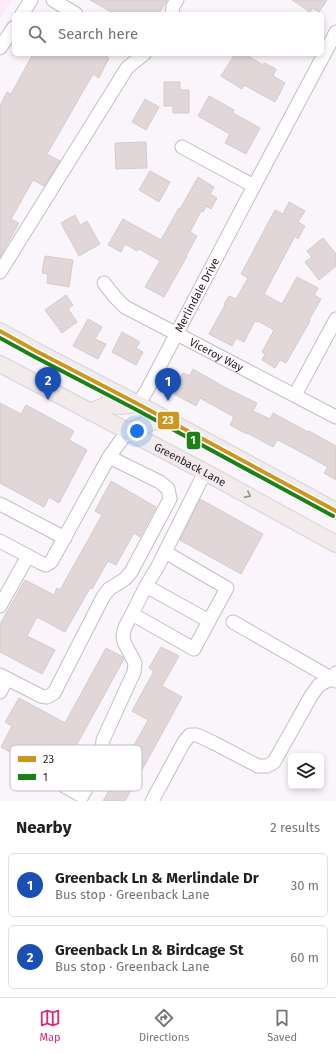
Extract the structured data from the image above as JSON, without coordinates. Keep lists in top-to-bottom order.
{
  "streets": {
    "main road": ["Greenback Lane"],
    "street": ["Merlindale Drive", "Viceroy Way"]
  },
  "crossings": [
    ["Merlindale Drive", "Viceroy Way"]
  ],
  "lines": ["transit line 23", "transit line 1"],
  "legend": ["23", "1"],
  "page": {
    "search": "Search here",
    "pins": ["2", "1"],
    "heading": ["Nearby", "2 results"],
    "list": [
      {
        "mark": "1",
        "name": "Greenback Ln & Merlindale Dr",
        "note": "Bus stop · Greenback Lane",
        "value": "30 m"
      },
      {
        "mark": "2",
        "name": "Greenback Ln & Birdcage St",
        "note": "Bus stop · Greenback Lane",
        "value": "60 m"
      }
    ],
    "nav": ["Map", "Directions", "Saved"]
  }
}
